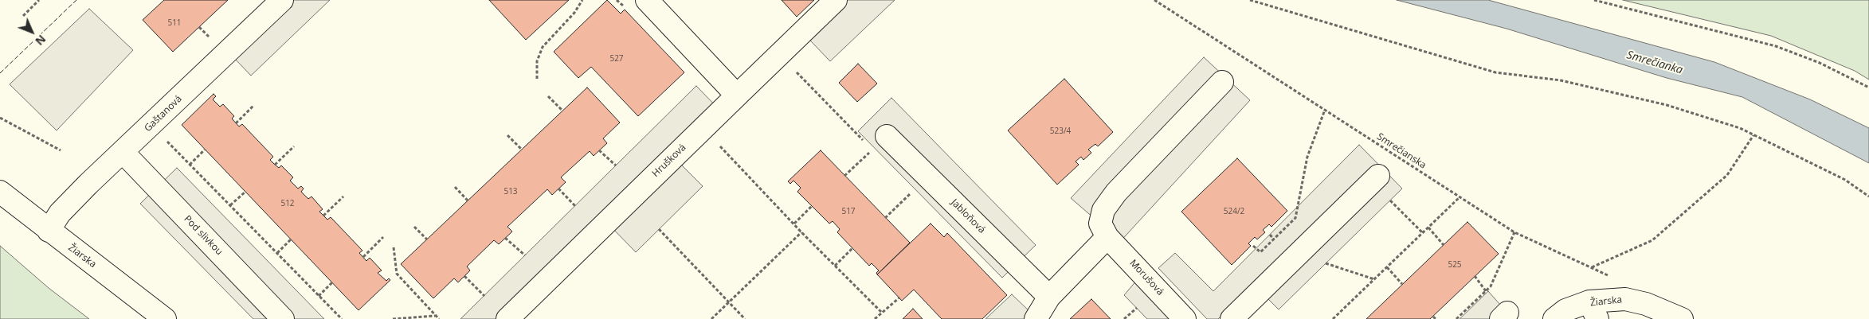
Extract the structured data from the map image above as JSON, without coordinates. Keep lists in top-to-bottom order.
{
  "streets": {
    "street": [
      "Gaštanová",
      "Hrušková",
      "Jabloňová",
      "Pod slivkou",
      "Žiarska",
      "Morušová"
    ],
    "path": ["Smrečianska"]
  },
  "crossings": [
    ["Gaštanová", "Pod slivkou"],
    ["Gaštanová", "Žiarska"]
  ],
  "water": ["Smrečianka"],
  "house_numbers": [
    "511",
    "527",
    "523/4",
    "513",
    "512",
    "517",
    "524/2",
    "525"
  ],
  "north": "bottom right"
}
